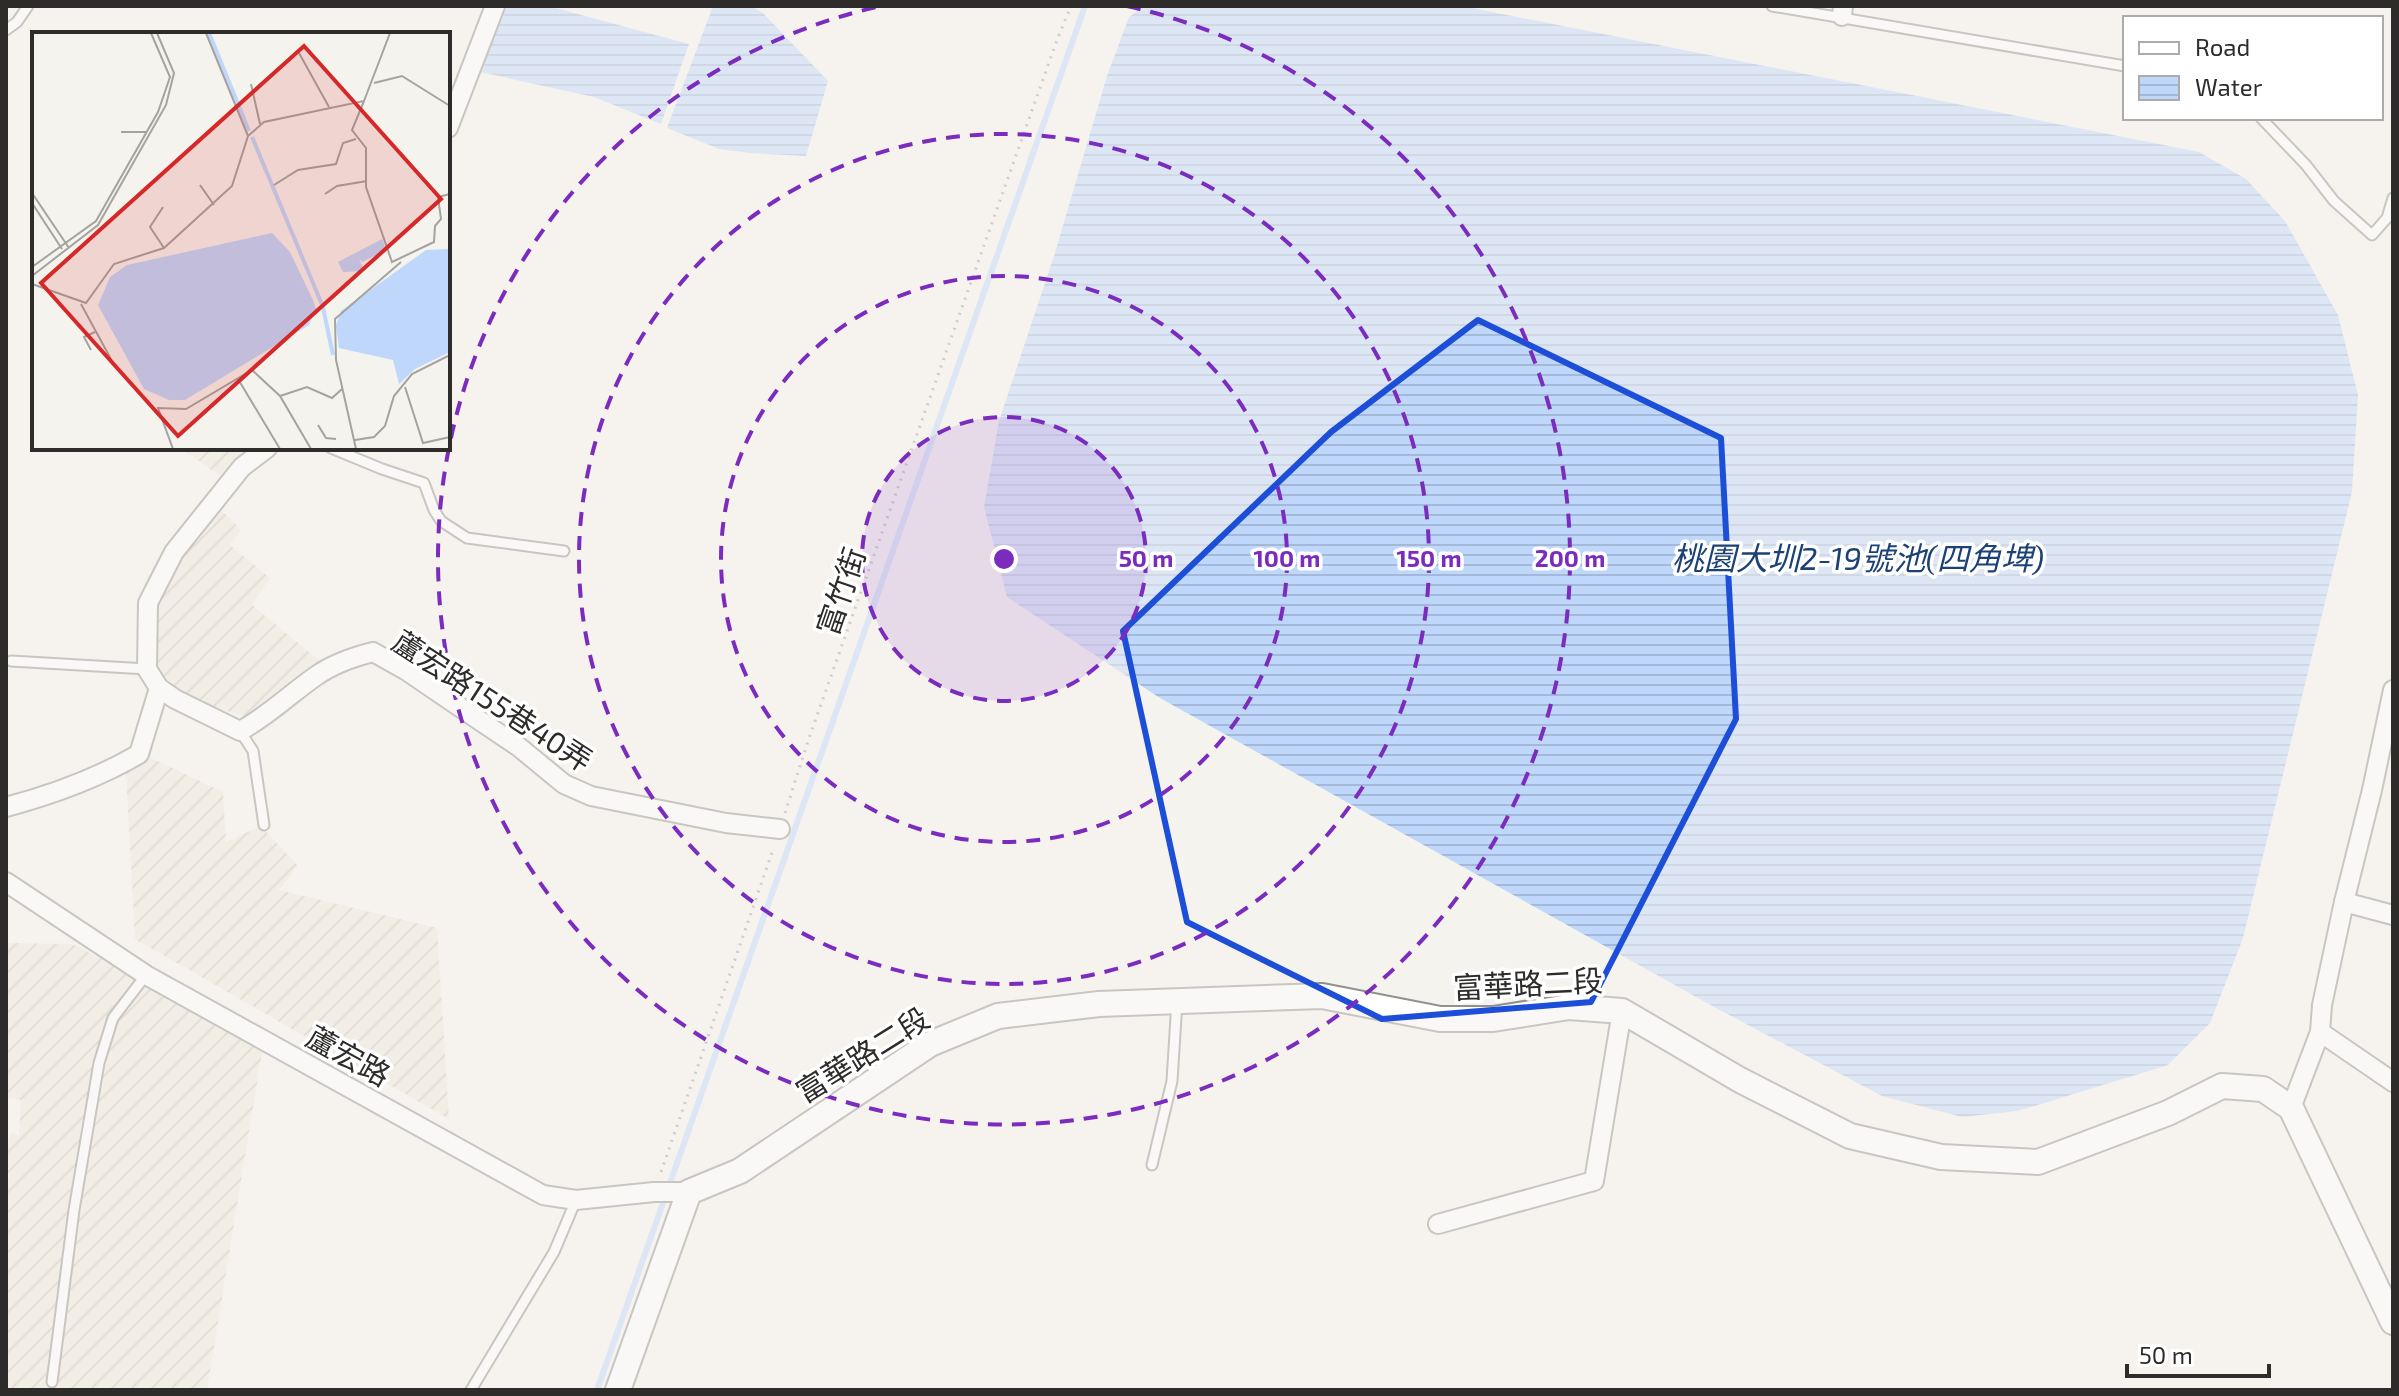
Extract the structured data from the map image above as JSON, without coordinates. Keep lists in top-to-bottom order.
{
  "streets": {
    "street": ["蘆宏路155巷40弄", "富華路二段", "蘆宏路"],
    "path": ["富竹街"]
  },
  "crossings": [
    ["富竹街", "蘆宏路155巷40弄"],
    ["富竹街", "富華路二段"],
    ["富竹街", "蘆宏路"],
    ["富華路二段", "蘆宏路"]
  ],
  "water": ["桃園大圳2-19號池(四角埤)"],
  "legend": ["Road", "Water"],
  "scale_bar": "50 m",
  "rings": [
    "50 m",
    "100 m",
    "150 m",
    "200 m"
  ]
}
